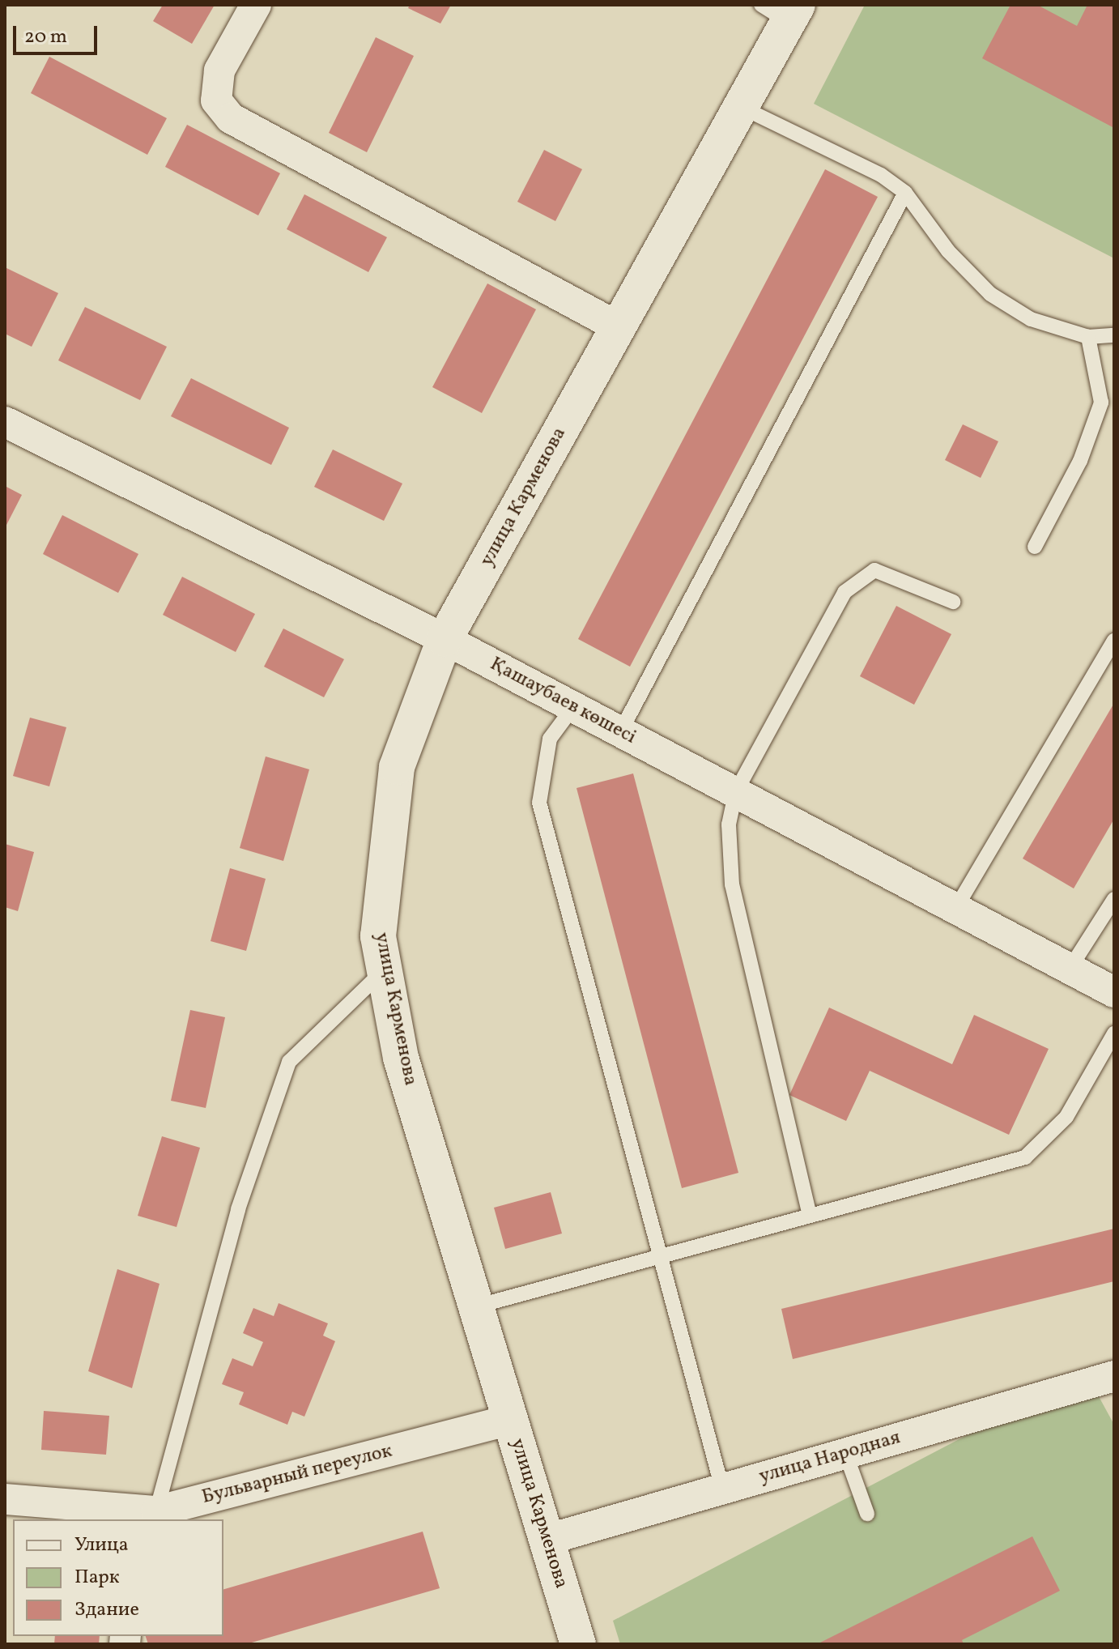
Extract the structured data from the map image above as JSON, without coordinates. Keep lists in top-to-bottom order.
{
  "streets": {
    "street": [
      "улица Карменова",
      "Қашаубаев көшесі",
      "улица Народная",
      "Бульварный переулок"
    ]
  },
  "crossings": [
    ["улица Карменова", "Қашаубаев көшесі"],
    ["улица Карменова", "улица Народная"],
    ["улица Карменова", "Бульварный переулок"]
  ],
  "legend": ["Улица", "Парк", "Здание"],
  "scale_bar": "20 m"
}
